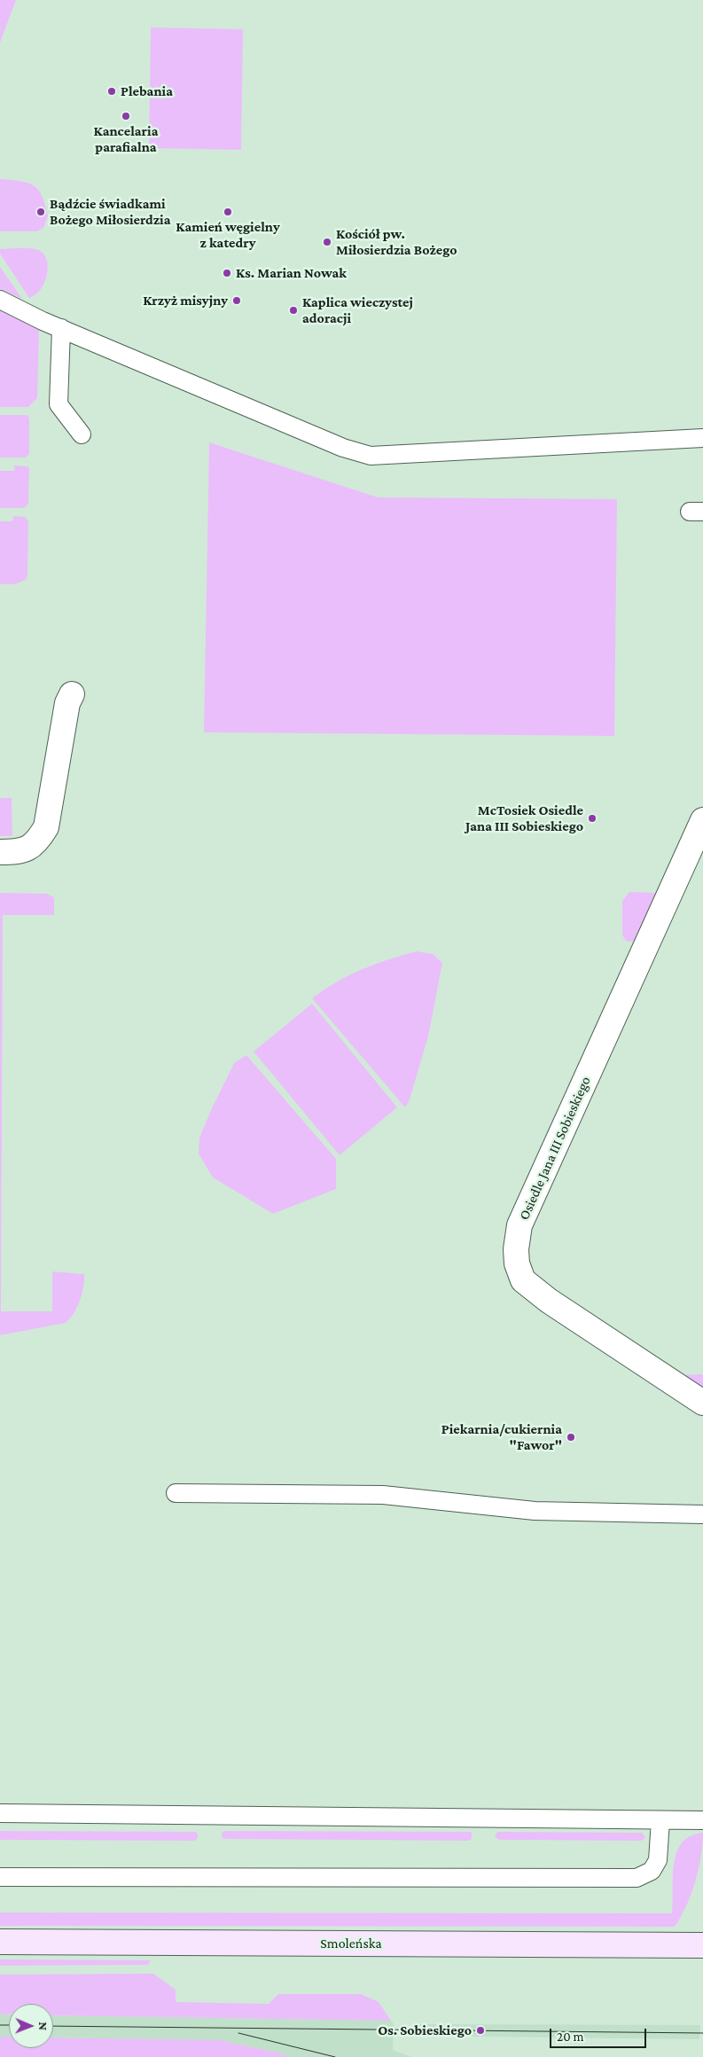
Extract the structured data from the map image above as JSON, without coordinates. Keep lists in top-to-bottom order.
{
  "streets": {
    "street": ["Osiedle Jana III Sobieskiego", "Smoleńska"]
  },
  "places": [
    "Plebania",
    "Kancelaria parafialna",
    "Bądźcie świadkami Bożego Miłosierdzia",
    "Kamień węgielny z katedry",
    "Kościół pw. Miłosierdzia Bożego",
    "Ks. Marian Nowak",
    "Krzyż misyjny",
    "Kaplica wieczystej adoracji",
    "McTosiek Osiedle Jana III Sobieskiego",
    "Piekarnia/cukiernia \"Fawor\"",
    "Os. Sobieskiego"
  ],
  "scale_bar": "20 m",
  "north": "right"
}
